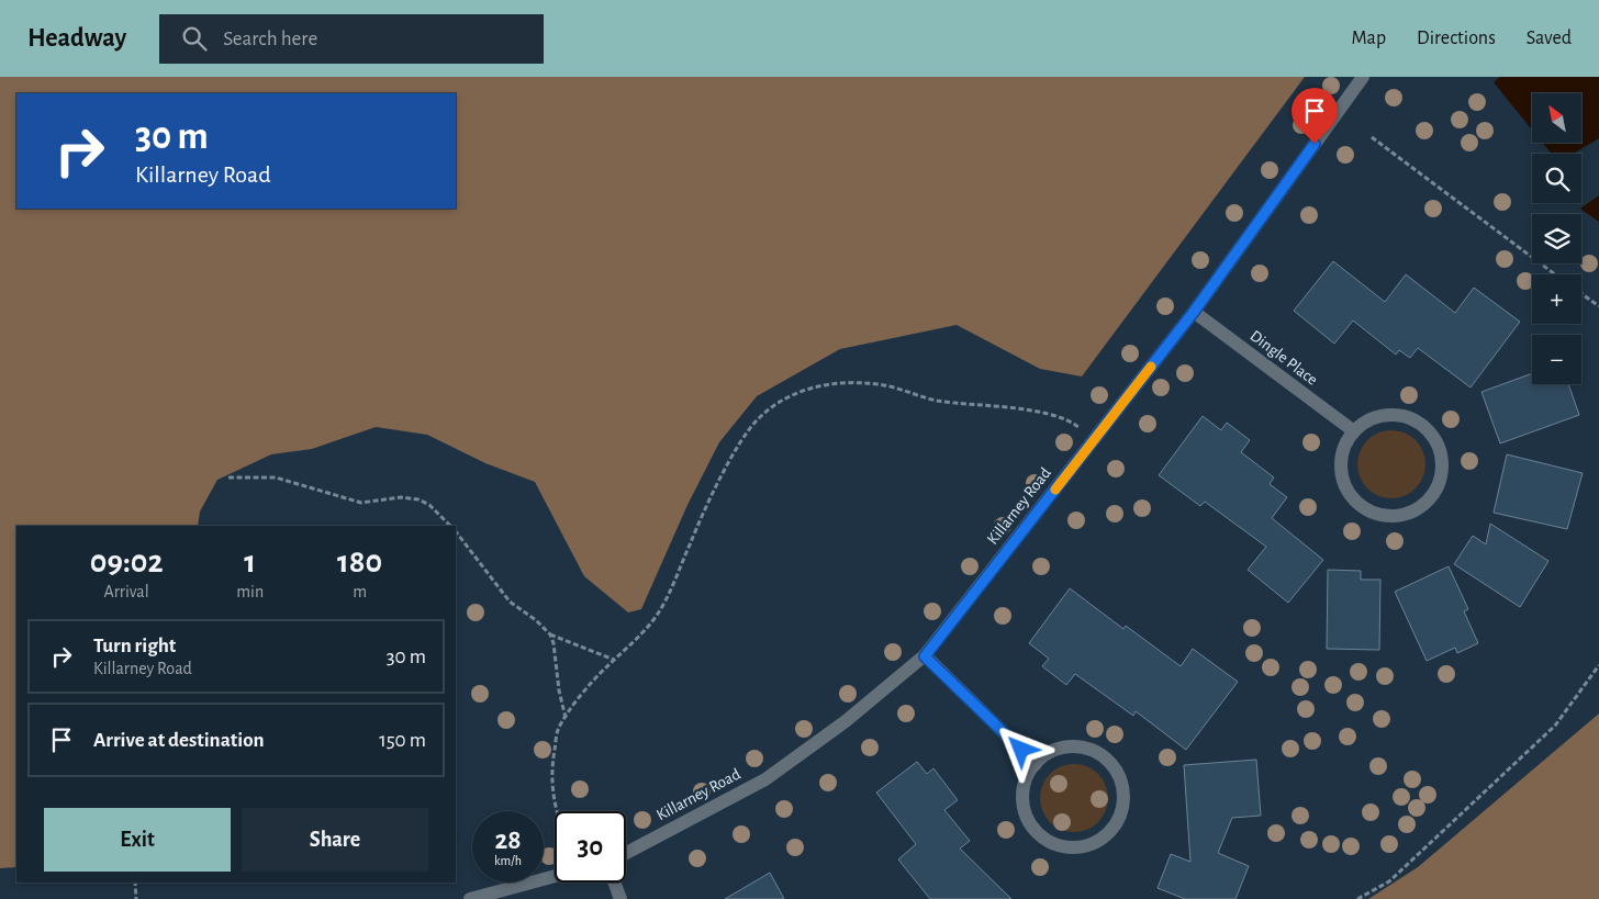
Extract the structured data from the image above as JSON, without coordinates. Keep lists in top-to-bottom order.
{
  "streets": {
    "street": ["Dingle Place", "Killarney Road"]
  },
  "crossings": [
    ["Dingle Place", "Killarney Road"]
  ],
  "north": "top left",
  "page": {
    "header": "Headway",
    "search": "Search here",
    "nav": ["Map", "Directions", "Saved"],
    "map_buttons": ["+", "−"],
    "turn": ["30 m", "Killarney Road"],
    "eta": [
      "09:02",
      "Arrival",
      "1",
      "min",
      "180",
      "m"
    ],
    "list": [
      {
        "name": "Turn right",
        "note": "Killarney Road",
        "value": "30 m"
      },
      {
        "name": "Arrive at destination",
        "value": "150 m"
      }
    ],
    "buttons": ["Exit", "Share"],
    "speed": "28 km/h",
    "limit": "30"
  }
}
